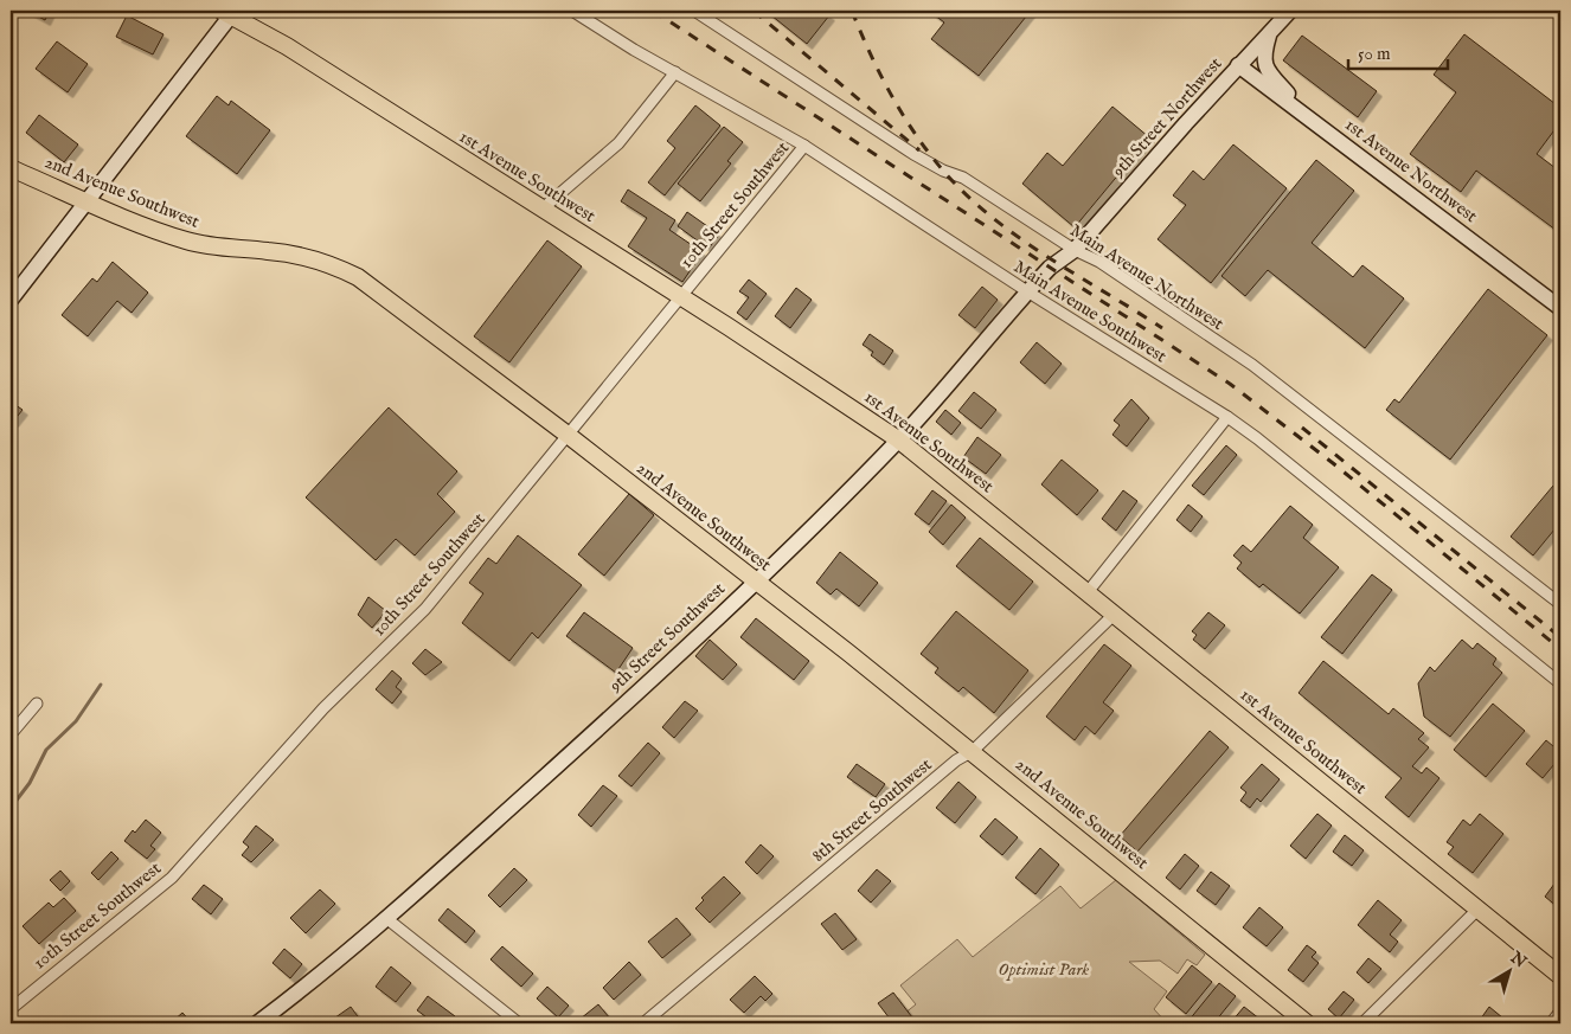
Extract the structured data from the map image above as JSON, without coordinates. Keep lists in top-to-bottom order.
{
  "streets": {
    "main road": ["1st Avenue Southwest", "2nd Avenue Southwest"],
    "street": [
      "9th Street Northwest",
      "1st Avenue Northwest",
      "10th Street Southwest",
      "Main Avenue Northwest",
      "Main Avenue Southwest",
      "9th Street Southwest",
      "8th Street Southwest"
    ]
  },
  "crossings": [
    ["9th Street Northwest", "1st Avenue Northwest"],
    ["9th Street Northwest", "Main Avenue Northwest"],
    ["9th Street Northwest", "9th Street Southwest"],
    ["1st Avenue Southwest", "10th Street Southwest"],
    ["1st Avenue Southwest", "9th Street Southwest"],
    ["1st Avenue Southwest", "8th Street Southwest"],
    ["2nd Avenue Southwest", "10th Street Southwest"],
    ["2nd Avenue Southwest", "9th Street Southwest"],
    ["2nd Avenue Southwest", "8th Street Southwest"],
    ["10th Street Southwest", "Main Avenue Southwest"],
    ["Main Avenue Northwest", "9th Street Southwest"],
    ["Main Avenue Southwest", "9th Street Southwest"]
  ],
  "parks": ["Optimist Park"],
  "scale_bar": "50 m",
  "north": "top right"
}
